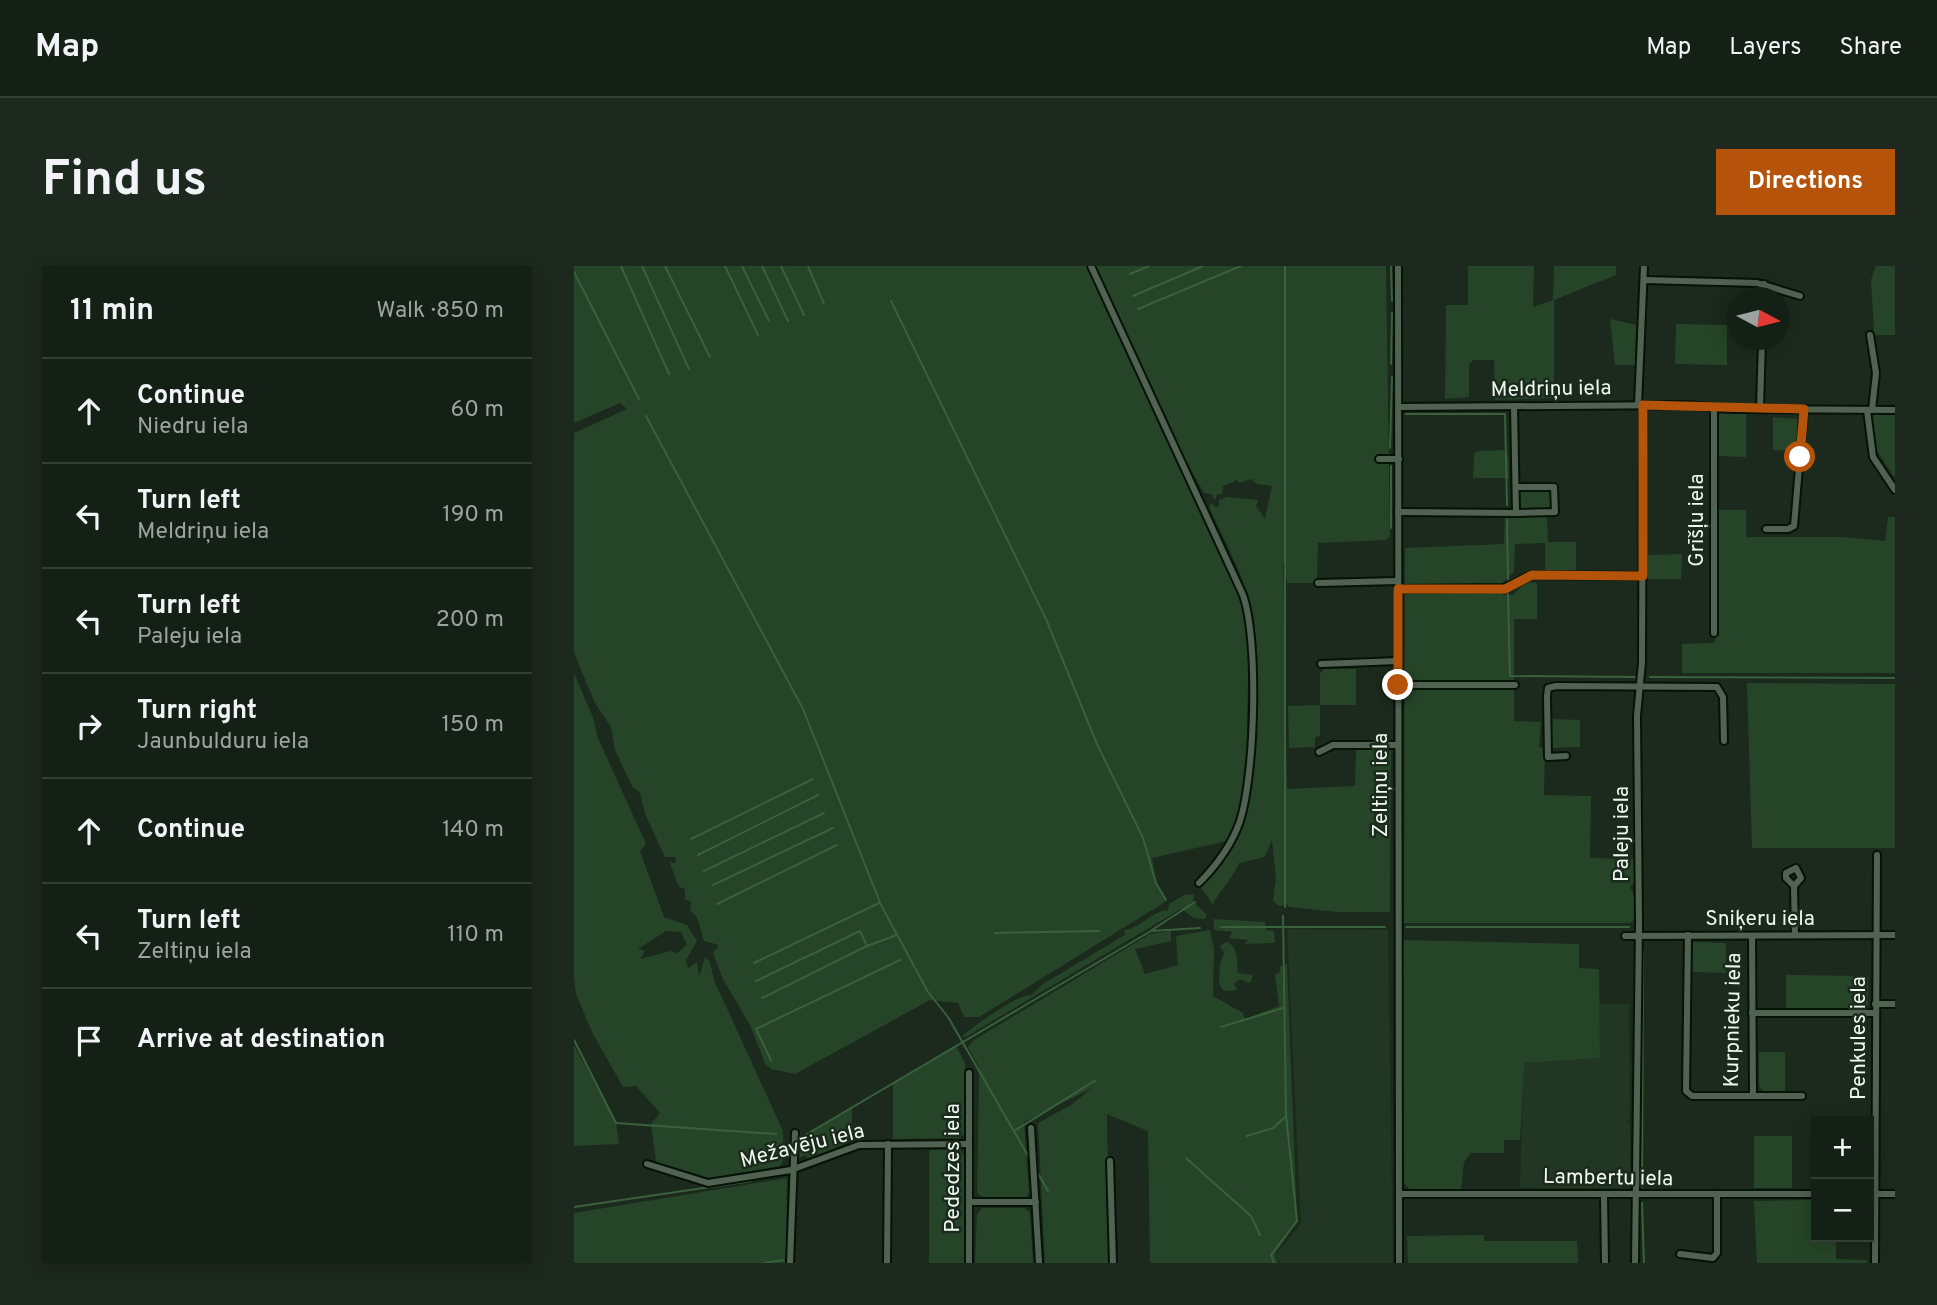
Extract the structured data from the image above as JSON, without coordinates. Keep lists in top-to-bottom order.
{
  "streets": {
    "street": [
      "Meldriņu iela",
      "Grīšļu iela",
      "Zeltiņu iela",
      "Paleju iela",
      "Sniķeru iela",
      "Kurpnieku iela",
      "Penkules iela",
      "Mežavēju iela",
      "Pededzes iela",
      "Lambertu iela"
    ]
  },
  "crossings": [
    ["Meldriņu iela", "Grīšļu iela"],
    ["Meldriņu iela", "Zeltiņu iela"],
    ["Meldriņu iela", "Paleju iela"],
    ["Zeltiņu iela", "Lambertu iela"],
    ["Paleju iela", "Sniķeru iela"],
    ["Paleju iela", "Lambertu iela"],
    ["Sniķeru iela", "Kurpnieku iela"],
    ["Sniķeru iela", "Penkules iela"],
    ["Mežavēju iela", "Pededzes iela"]
  ],
  "north": "right",
  "page": {
    "header": "Map",
    "nav": ["Map", "Layers", "Share"],
    "buttons": "Directions",
    "title": "Find us",
    "heading": ["11 min", "Walk · 850 m"],
    "list": [
      ["Continue", "Niedru iela", "60 m"],
      ["Turn left", "Meldriņu iela", "190 m"],
      ["Turn left", "Paleju iela", "200 m"],
      ["Turn right", "Jaunbulduru iela", "150 m"],
      ["Continue", "140 m"],
      ["Turn left", "Zeltiņu iela", "110 m"],
      "Arrive at destination"
    ],
    "map_buttons": ["+", "−"]
  }
}
